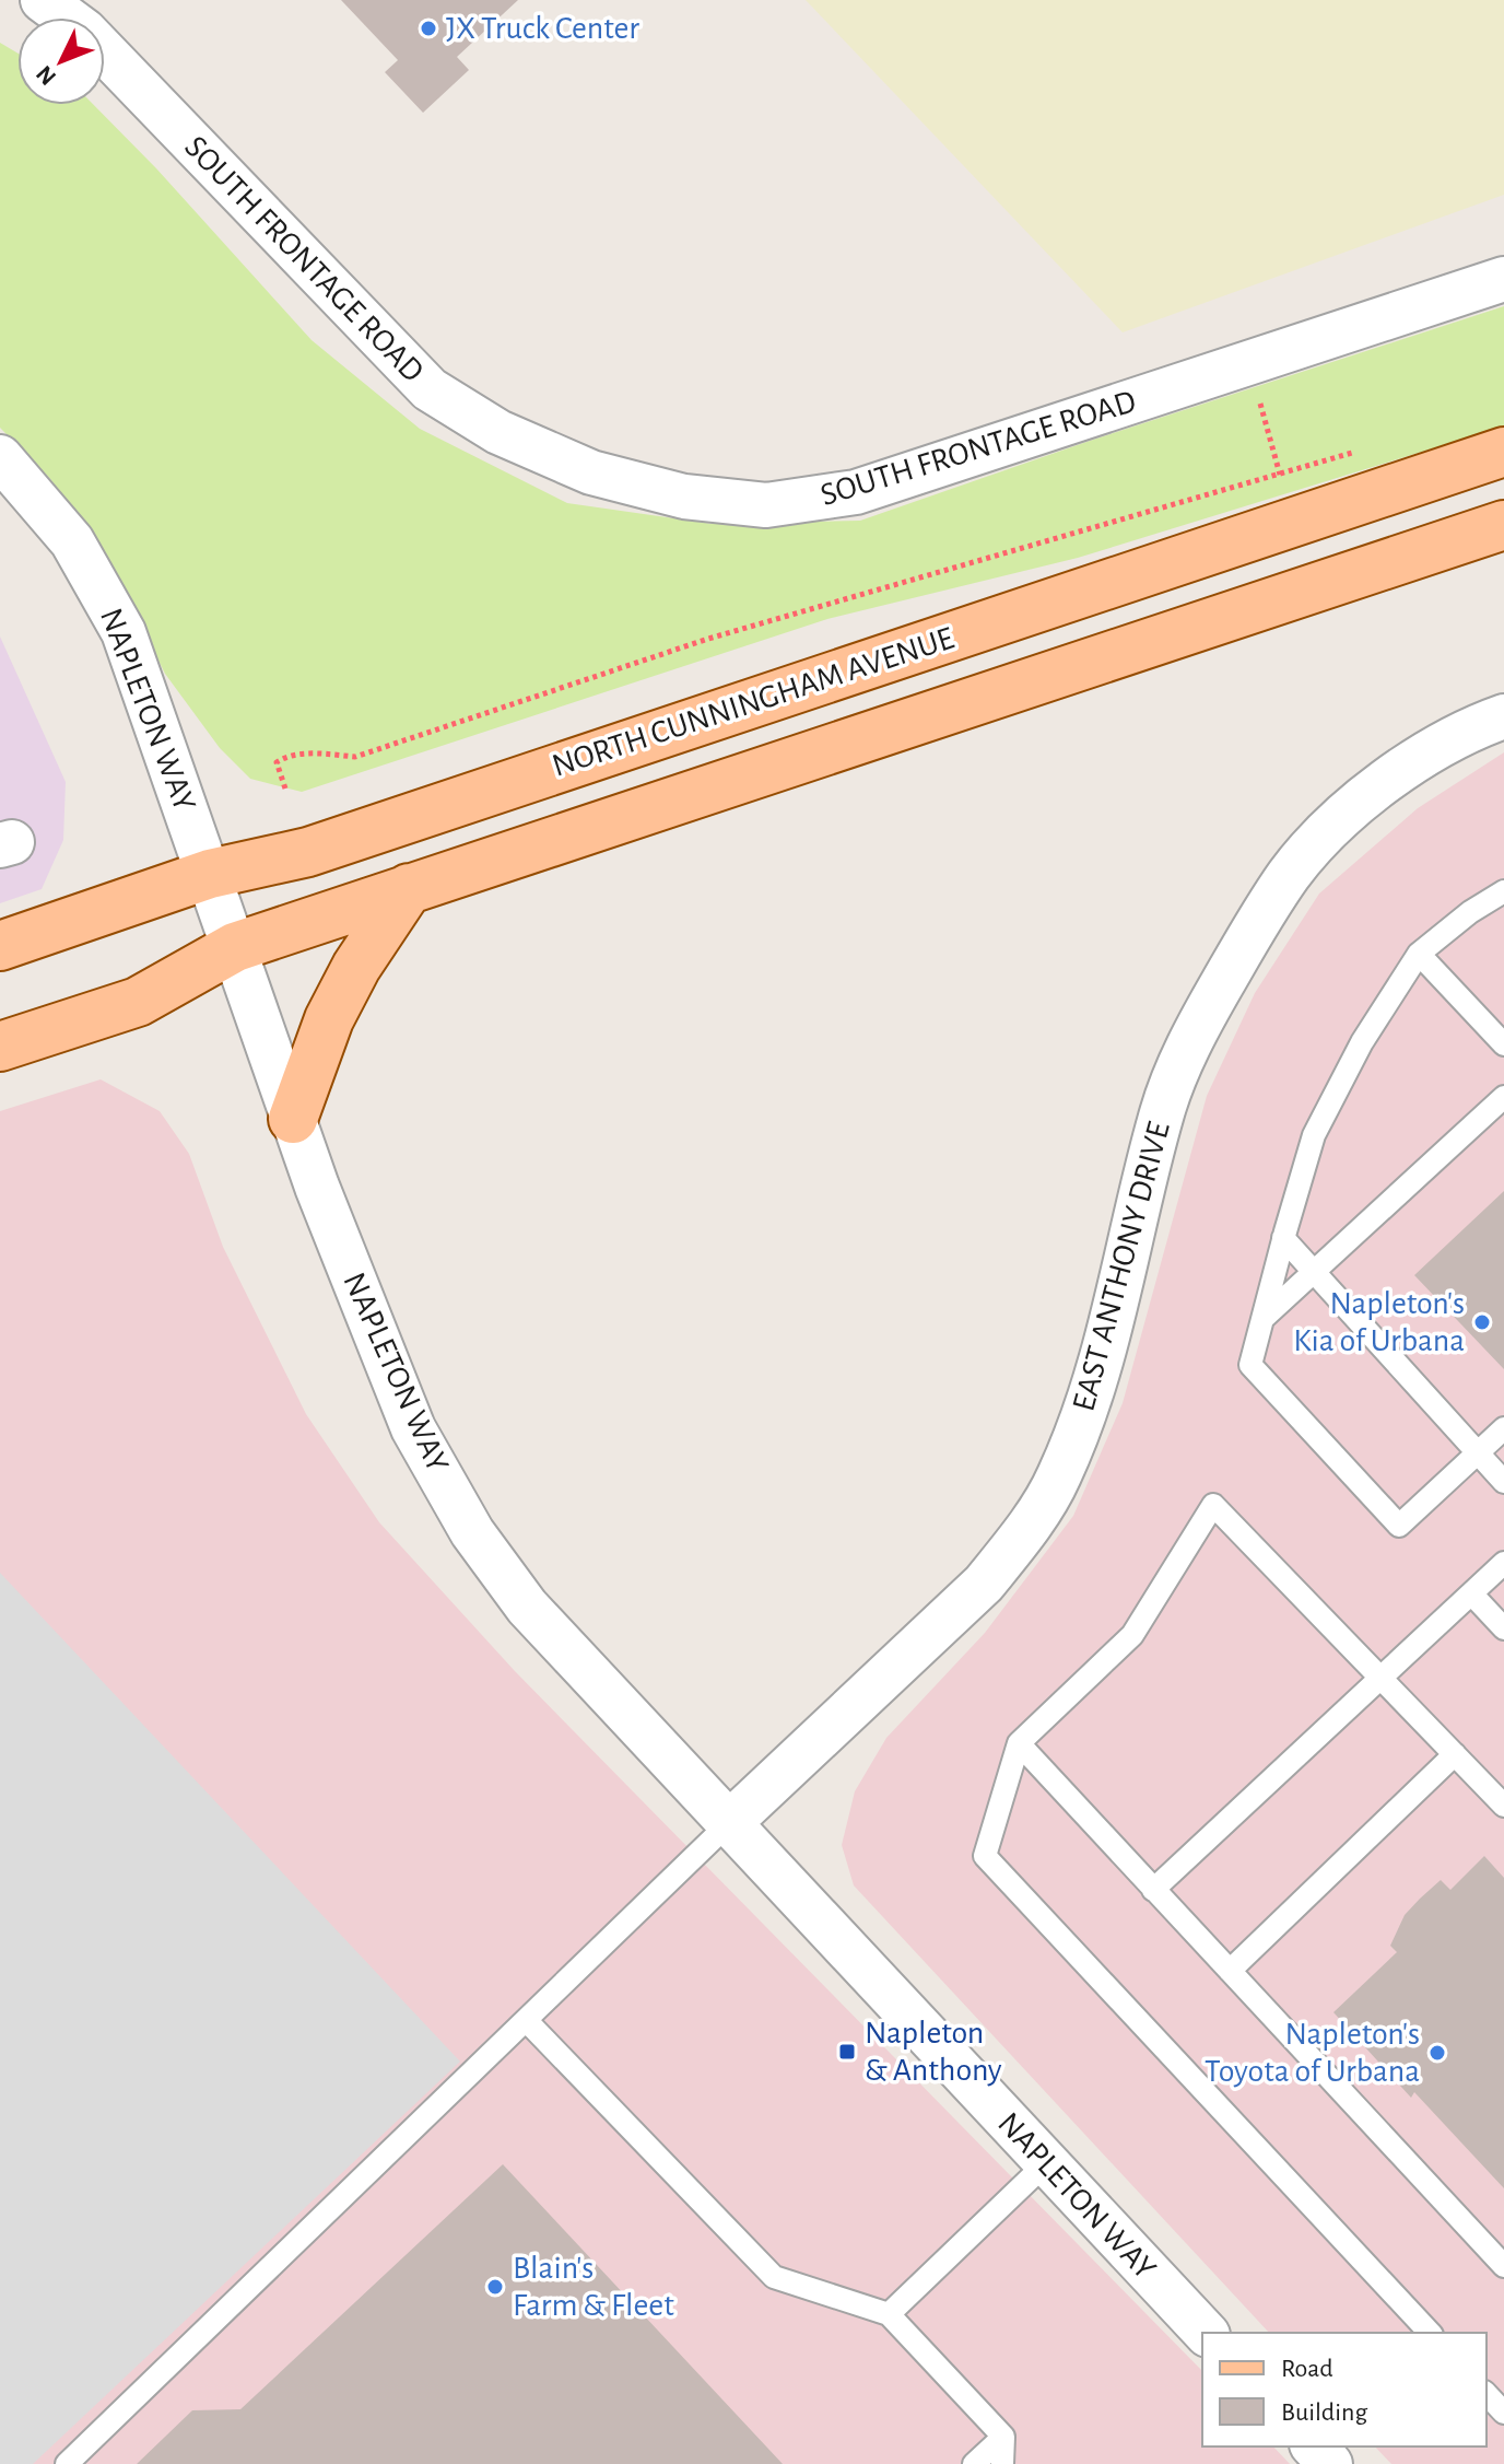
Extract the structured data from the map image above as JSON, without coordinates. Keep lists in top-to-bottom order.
{
  "streets": {
    "main road": ["NORTH CUNNINGHAM AVENUE"],
    "street": ["SOUTH FRONTAGE ROAD", "NAPLETON WAY", "EAST ANTHONY DRIVE"]
  },
  "crossings": [
    ["NORTH CUNNINGHAM AVENUE", "NAPLETON WAY"],
    ["NAPLETON WAY", "EAST ANTHONY DRIVE"]
  ],
  "places": {
    "other": [
      "JX Truck Center",
      "Napleton's Kia of Urbana",
      "Napleton's Toyota of Urbana",
      "Blain's Farm & Fleet"
    ],
    "transit": ["Napleton & Anthony"]
  },
  "legend": ["Road", "Building"],
  "north": "bottom left"
}
